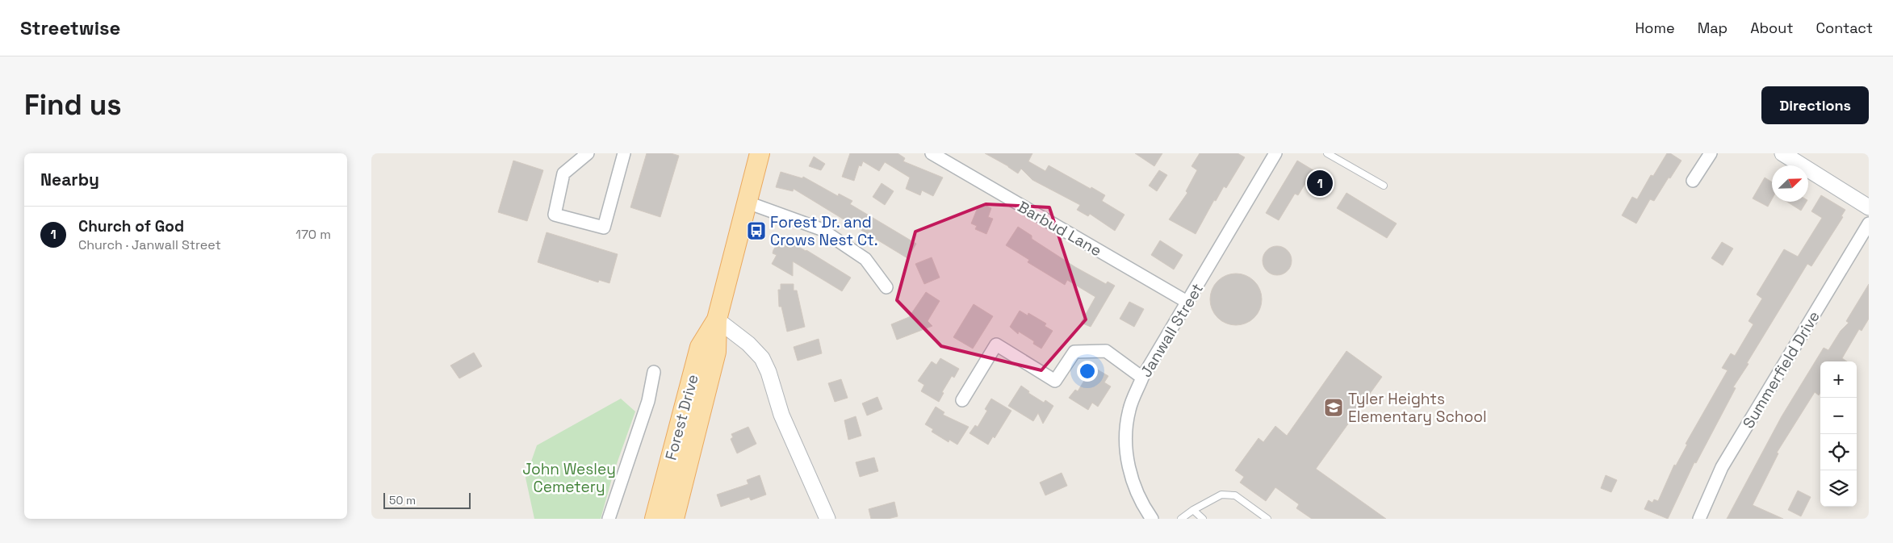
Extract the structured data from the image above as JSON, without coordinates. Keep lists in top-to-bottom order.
{
  "streets": {
    "main road": ["Forest Drive"],
    "street": ["Barbud Lane", "Janwall Street", "Summerfield Drive"]
  },
  "crossings": [
    ["Barbud Lane", "Janwall Street"]
  ],
  "parks": ["John Wesley Cemetery"],
  "places": {
    "bus stop": ["Forest Dr. and Crows Nest Ct."],
    "school or university": ["Tyler Heights Elementary School"]
  },
  "scale_bar": "50 m",
  "north": "top right",
  "page": {
    "header": "Streetwise",
    "nav": [
      "Home",
      "Map",
      "About",
      "Contact"
    ],
    "buttons": "Directions",
    "title": "Find us",
    "heading": "Nearby",
    "pins": "1",
    "list": [
      {
        "mark": "1",
        "name": "Church of God",
        "note": "Church · Janwall Street",
        "value": "170 m"
      }
    ],
    "map_buttons": ["+", "−"],
    "scale": "50 m"
  }
}
